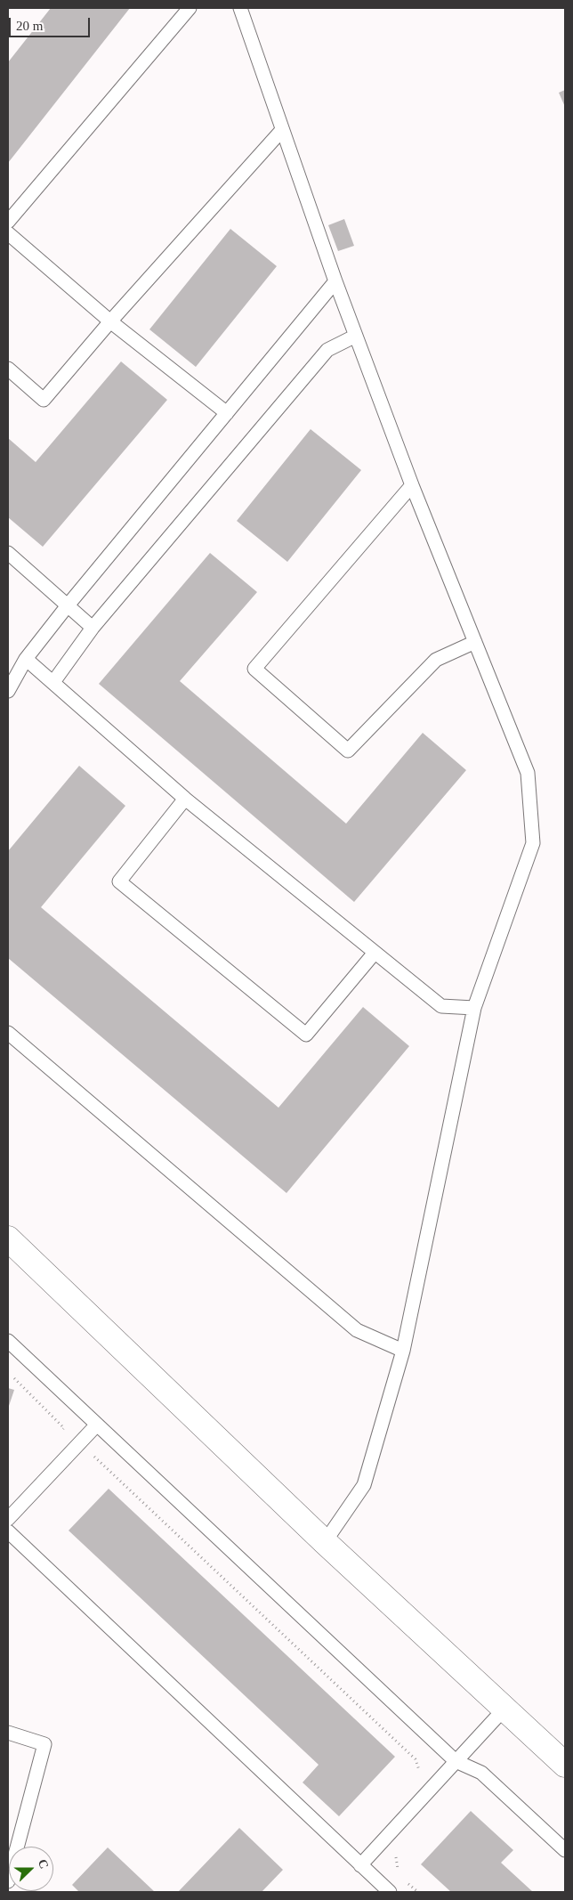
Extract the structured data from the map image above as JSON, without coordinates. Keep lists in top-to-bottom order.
{
  "scale_bar": "20 m",
  "north": "right"
}
